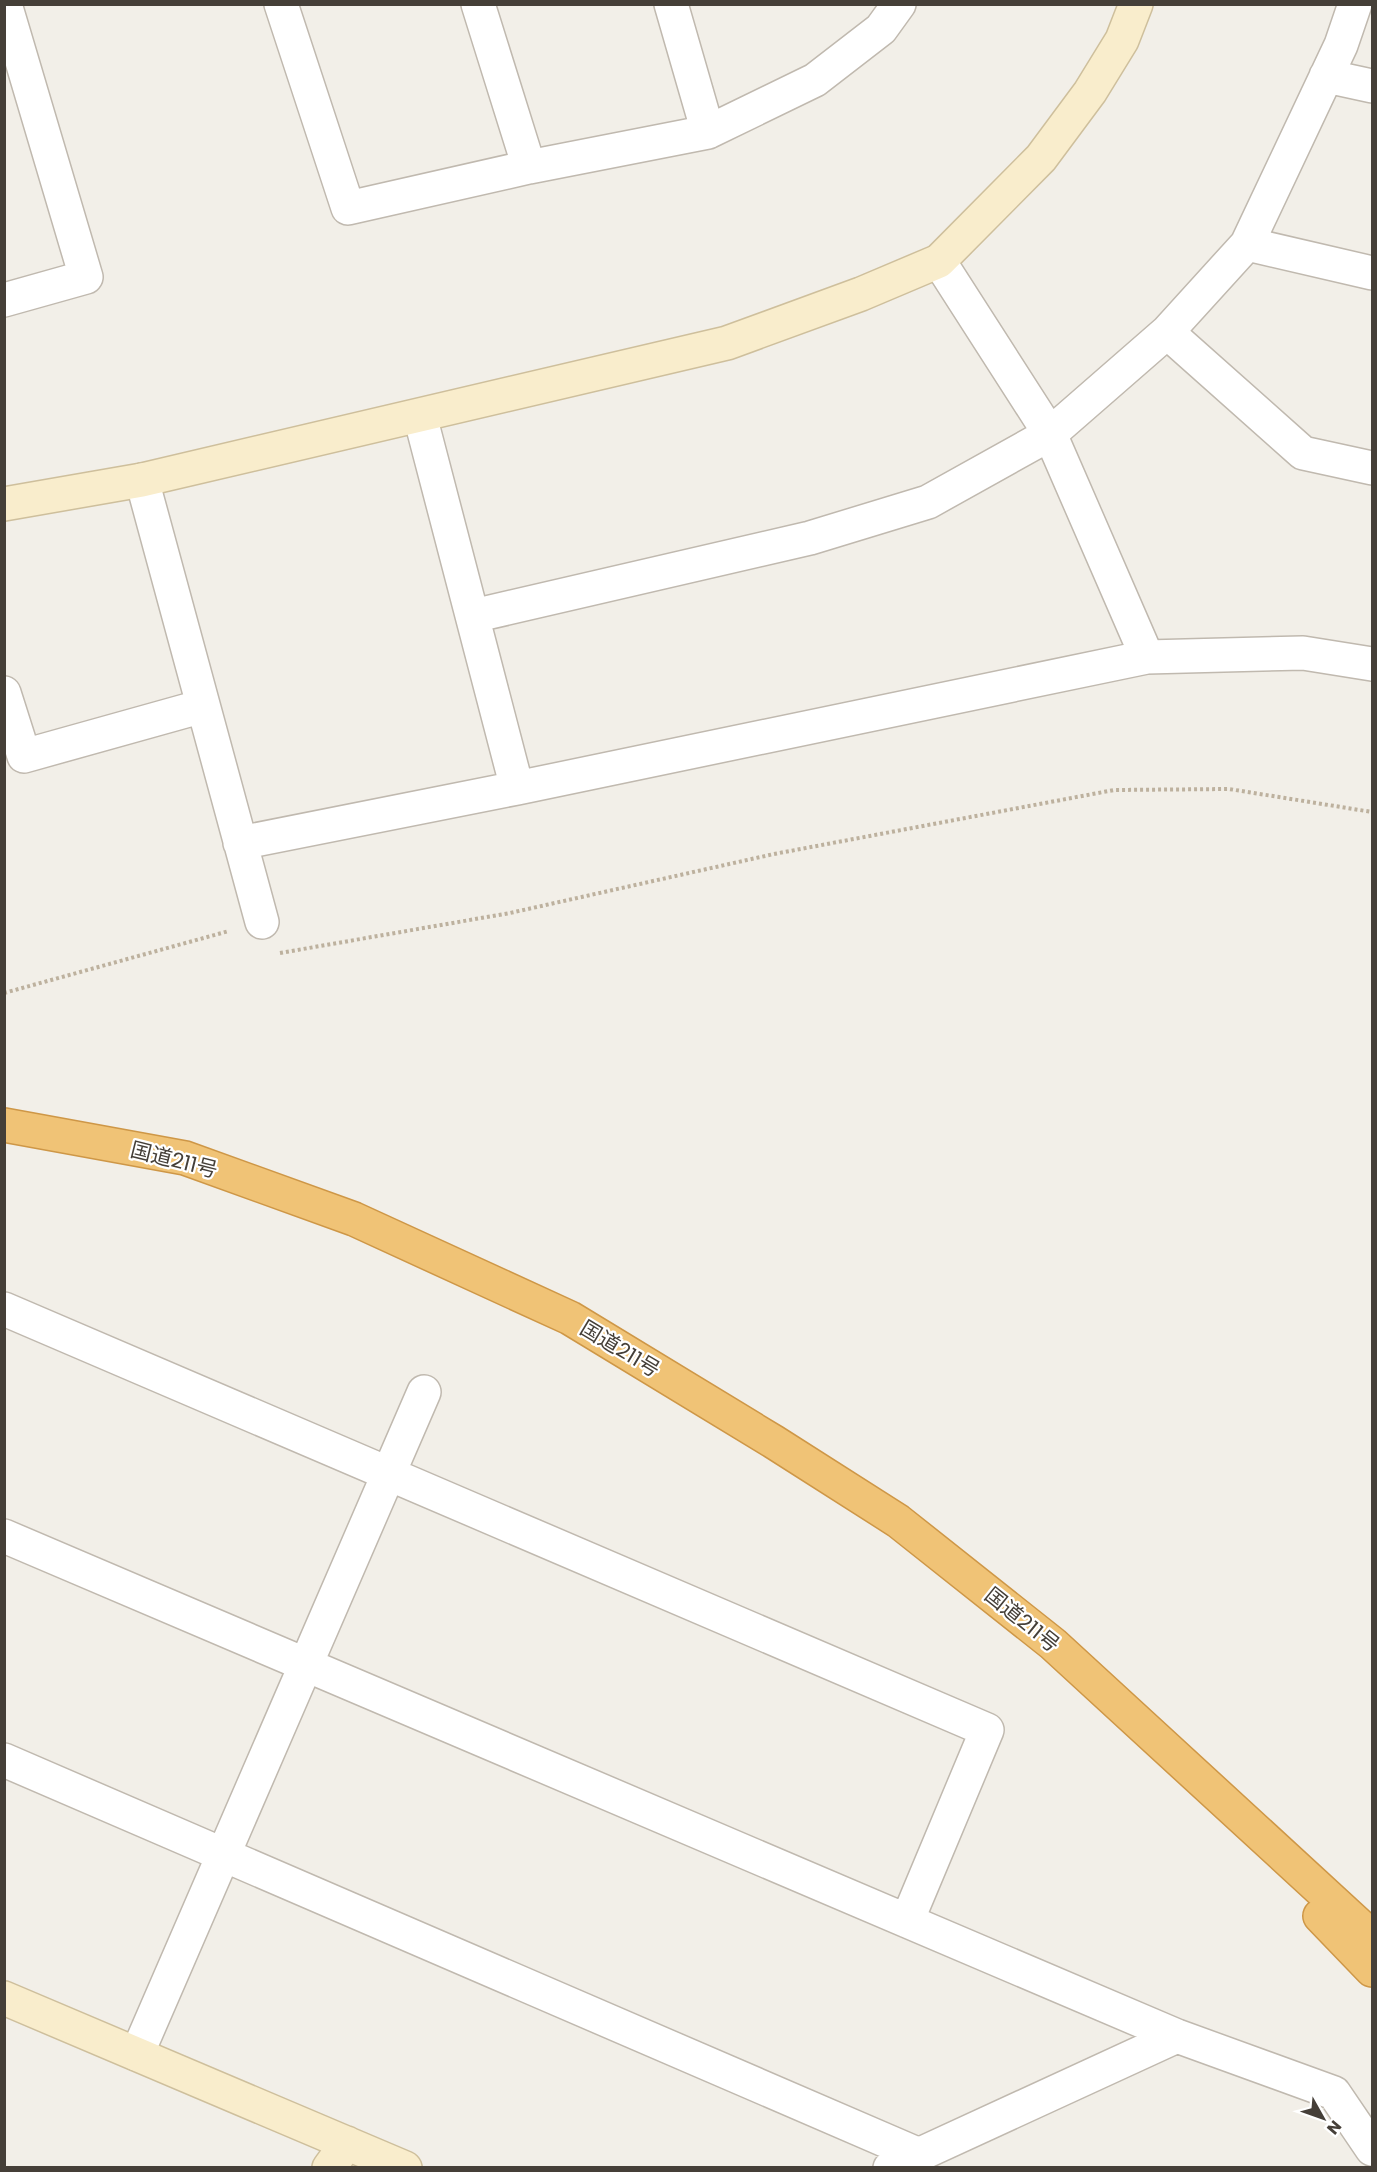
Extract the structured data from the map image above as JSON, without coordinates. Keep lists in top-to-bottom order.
{
  "streets": {
    "highway": ["国道211号"]
  },
  "north": "bottom right"
}
